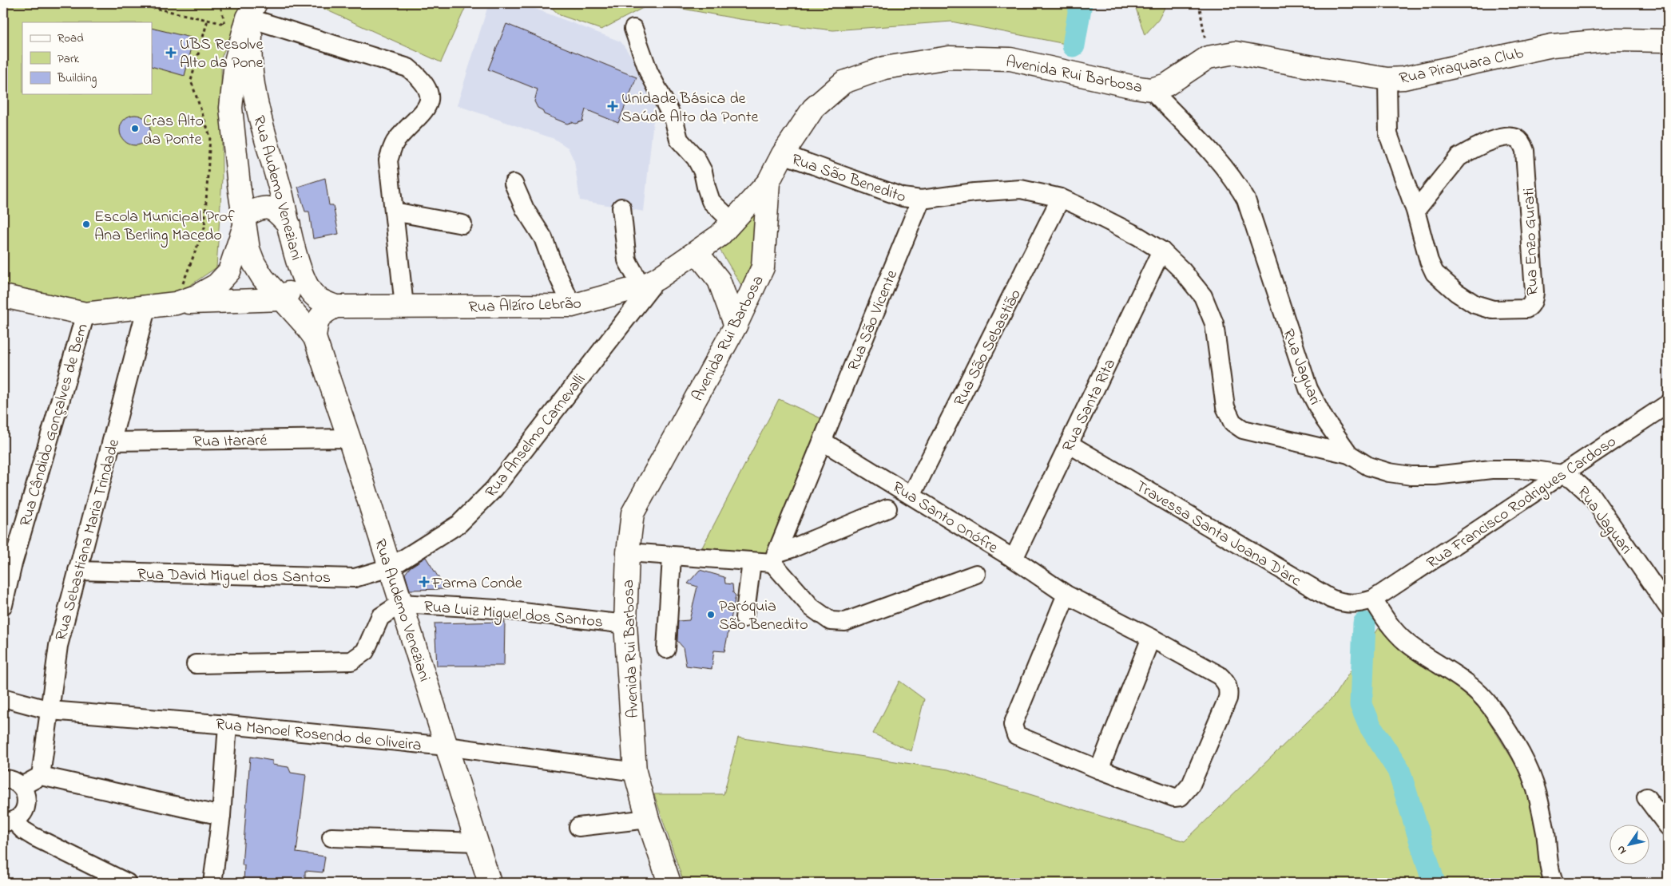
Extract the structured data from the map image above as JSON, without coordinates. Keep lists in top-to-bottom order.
{
  "streets": {
    "main road": [
      "Rua Piraquara Club",
      "Avenida Rui Barbosa",
      "Rua Audemo Veneziani",
      "Rua Alzíro Lebrão"
    ],
    "street": [
      "Rua São Benedito",
      "Rua Enzo Gurati",
      "Rua São Vicente",
      "Rua São Sebastião",
      "Rua Jaguari",
      "Rua Santa Rita",
      "Rua Cândido Gonçalves de Bem",
      "Rua Anselmo Carnevalli",
      "Rua Itararé",
      "Rua Francisco Rodrigues Cardoso",
      "Rua Santo Onófre",
      "Travessa Santa Joana D'arc",
      "Rua Sebastiana Maria Trindade",
      "Rua David Miguel dos Santos",
      "Rua Luiz Miguel dos Santos",
      "Rua Manoel Rosendo de Oliveira"
    ]
  },
  "crossings": [
    ["Rua Piraquara Club", "Avenida Rui Barbosa"],
    ["Rua Piraquara Club", "Rua Enzo Gurati"],
    ["Avenida Rui Barbosa", "Rua São Benedito"],
    ["Avenida Rui Barbosa", "Rua Alzíro Lebrão"],
    ["Avenida Rui Barbosa", "Rua Jaguari"],
    ["Avenida Rui Barbosa", "Rua Luiz Miguel dos Santos"],
    ["Avenida Rui Barbosa", "Rua Manoel Rosendo de Oliveira"],
    ["Rua São Benedito", "Rua São Vicente"],
    ["Rua São Benedito", "Rua São Sebastião"],
    ["Rua São Benedito", "Rua Jaguari"],
    ["Rua São Benedito", "Rua Santa Rita"],
    ["Rua Audemo Veneziani", "Rua Alzíro Lebrão"],
    ["Rua Audemo Veneziani", "Rua Anselmo Carnevalli"],
    ["Rua Audemo Veneziani", "Rua Itararé"],
    ["Rua Audemo Veneziani", "Rua David Miguel dos Santos"],
    ["Rua Audemo Veneziani", "Rua Luiz Miguel dos Santos"],
    ["Rua Audemo Veneziani", "Rua Manoel Rosendo de Oliveira"],
    ["Rua Alzíro Lebrão", "Rua Anselmo Carnevalli"],
    ["Rua São Vicente", "Rua Santo Onófre"],
    ["Rua São Sebastião", "Rua Santo Onófre"],
    ["Rua Jaguari", "Rua Francisco Rodrigues Cardoso"],
    ["Rua Santa Rita", "Rua Santo Onófre"],
    ["Rua Santa Rita", "Travessa Santa Joana D'arc"],
    ["Rua Anselmo Carnevalli", "Rua David Miguel dos Santos"],
    ["Rua Itararé", "Rua Sebastiana Maria Trindade"],
    ["Rua Francisco Rodrigues Cardoso", "Travessa Santa Joana D'arc"],
    ["Rua Sebastiana Maria Trindade", "Rua David Miguel dos Santos"],
    ["Rua Sebastiana Maria Trindade", "Rua Manoel Rosendo de Oliveira"]
  ],
  "places": {
    "health": ["UBS Resolve Alto da Pone", "Unidade Básica de Saúde Alto da Ponte", "Farma Conde"],
    "other": ["Cras Alto da Ponte", "Escola Municipal Prof Ana Berling Macedo", "Paróquia São Benedito"]
  },
  "legend": ["Road", "Park", "Building"],
  "north": "bottom left"
}
